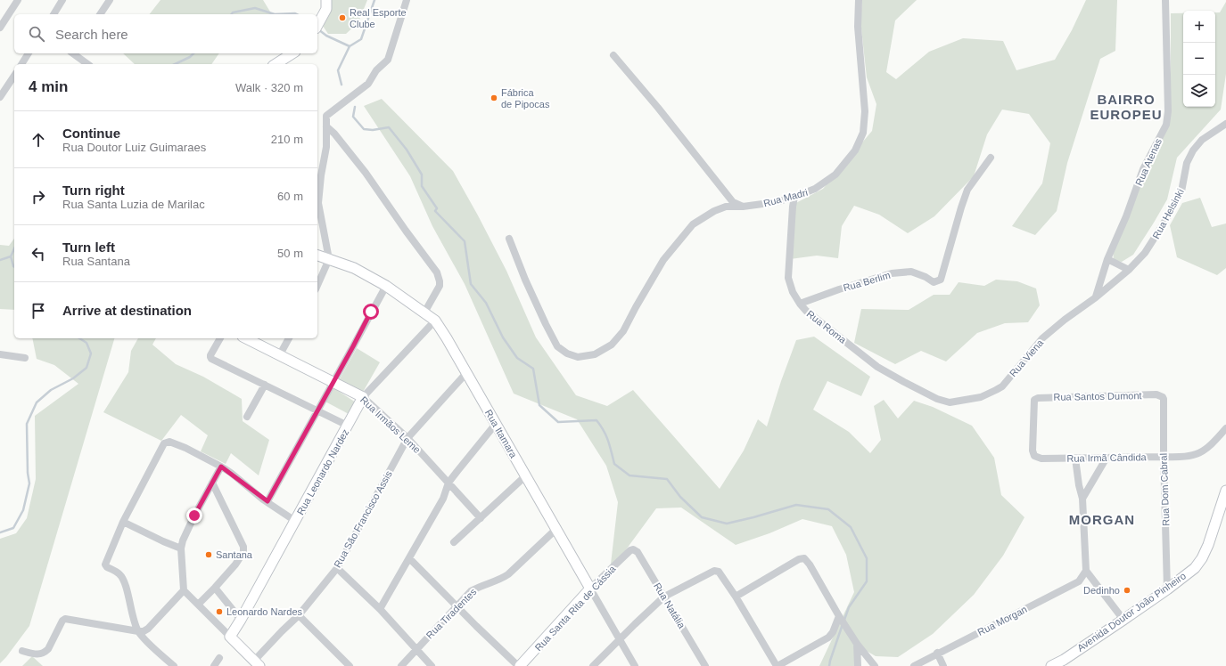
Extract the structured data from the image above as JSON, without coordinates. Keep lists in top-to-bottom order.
{
  "streets": {
    "street": [
      "Rua Atenas",
      "Rua Madri",
      "Rua Helsinki",
      "Rua Berlim",
      "Rua Roma",
      "Rua Viena",
      "Rua Santos Dumont",
      "Rua Irmãos Leme",
      "Rua Itamara",
      "Rua Irmã Cândida",
      "Rua Leonardo Nardez",
      "Rua Dom Cabral",
      "Rua São Francisco Assis",
      "Rua Natália",
      "Rua Santa Rita de Cássia",
      "Avenida Doutor João Pinheiro",
      "Rua Tiradentes",
      "Rua Morgan"
    ]
  },
  "crossings": [
    ["Rua Atenas", "Rua Helsinki"],
    ["Rua Atenas", "Rua Viena"],
    ["Rua Madri", "Rua Roma"],
    ["Rua Helsinki", "Rua Viena"],
    ["Rua Berlim", "Rua Roma"],
    ["Rua Roma", "Rua Viena"],
    ["Rua Santos Dumont", "Rua Irmã Cândida"],
    ["Rua Santos Dumont", "Rua Dom Cabral"],
    ["Rua Irmãos Leme", "Rua Leonardo Nardez"],
    ["Rua Irmãos Leme", "Rua São Francisco Assis"],
    ["Rua Itamara", "Rua Leonardo Nardez"],
    ["Rua Itamara", "Rua São Francisco Assis"],
    ["Rua Itamara", "Rua Santa Rita de Cássia"],
    ["Rua Itamara", "Rua Tiradentes"],
    ["Rua Irmã Cândida", "Rua Dom Cabral"],
    ["Rua Dom Cabral", "Avenida Doutor João Pinheiro"],
    ["Rua Natália", "Rua Santa Rita de Cássia"]
  ],
  "districts": ["BAIRRO EUROPEU", "MORGAN"],
  "places": [
    "Real Esporte Clube",
    "Fábrica de Pipocas",
    "Santana",
    "Dedinho",
    "Leonardo Nardes"
  ],
  "page": {
    "map_buttons": ["+", "−"],
    "search": "Search here",
    "heading": ["4 min", "Walk · 320 m"],
    "list": [
      ["Continue", "Rua Doutor Luiz Guimaraes", "210 m"],
      ["Turn right", "Rua Santa Luzia de Marilac", "60 m"],
      ["Turn left", "Rua Santana", "50 m"],
      "Arrive at destination"
    ]
  }
}
